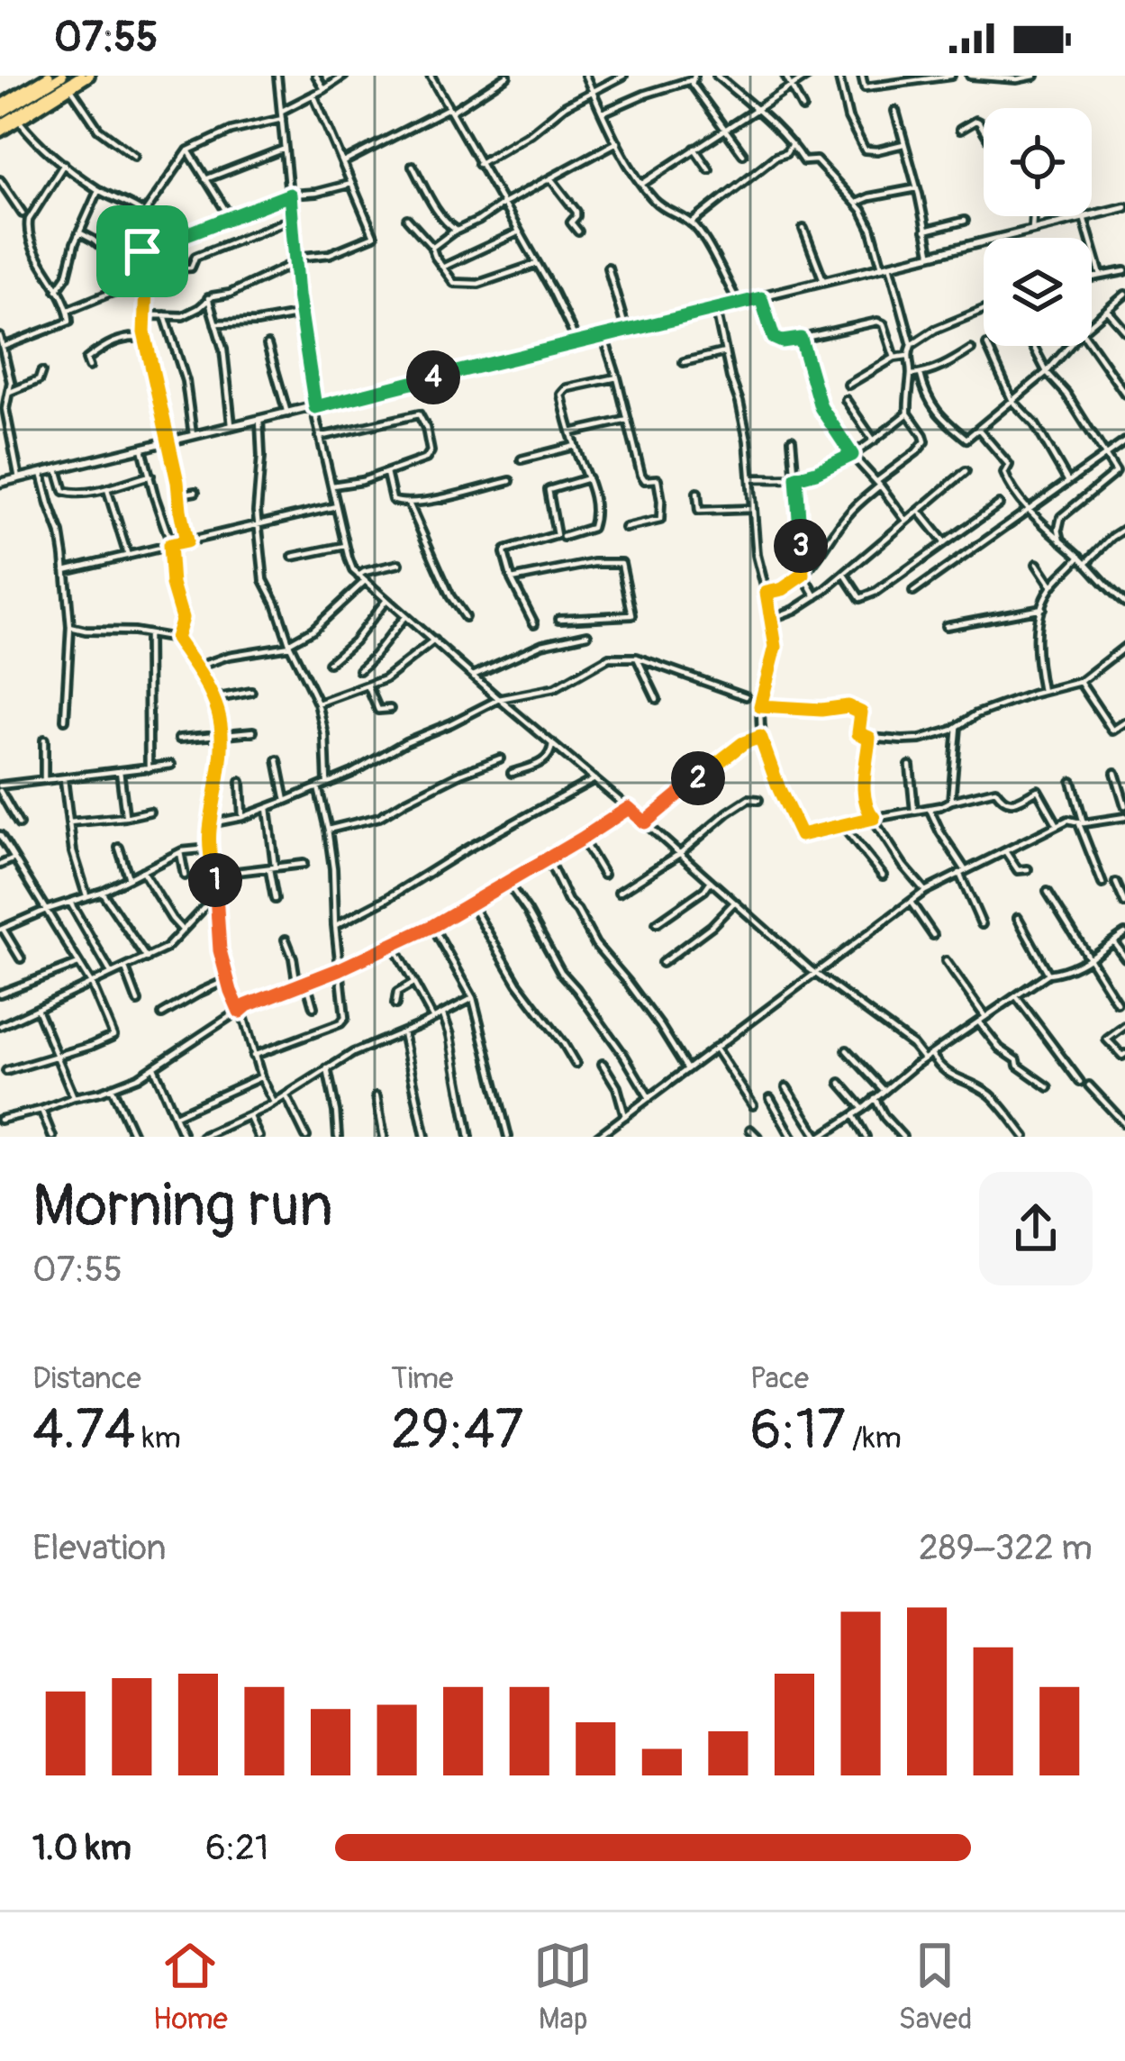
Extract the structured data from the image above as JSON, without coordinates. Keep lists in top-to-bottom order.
{
  "page": {
    "status": "07:55",
    "pins": [
      "4",
      "3",
      "2",
      "1"
    ],
    "heading": ["Morning run", "07:55"],
    "stats": [
      ["Distance", "4.74 km"],
      ["Time", "29:47"],
      ["Pace", "6:17 /km"]
    ],
    "chart": ["Elevation", "289–322 m"],
    "list": [
      {
        "name": "1.0 km",
        "note": "6:21"
      }
    ],
    "tabs": ["Home", "Map", "Saved"]
  }
}
